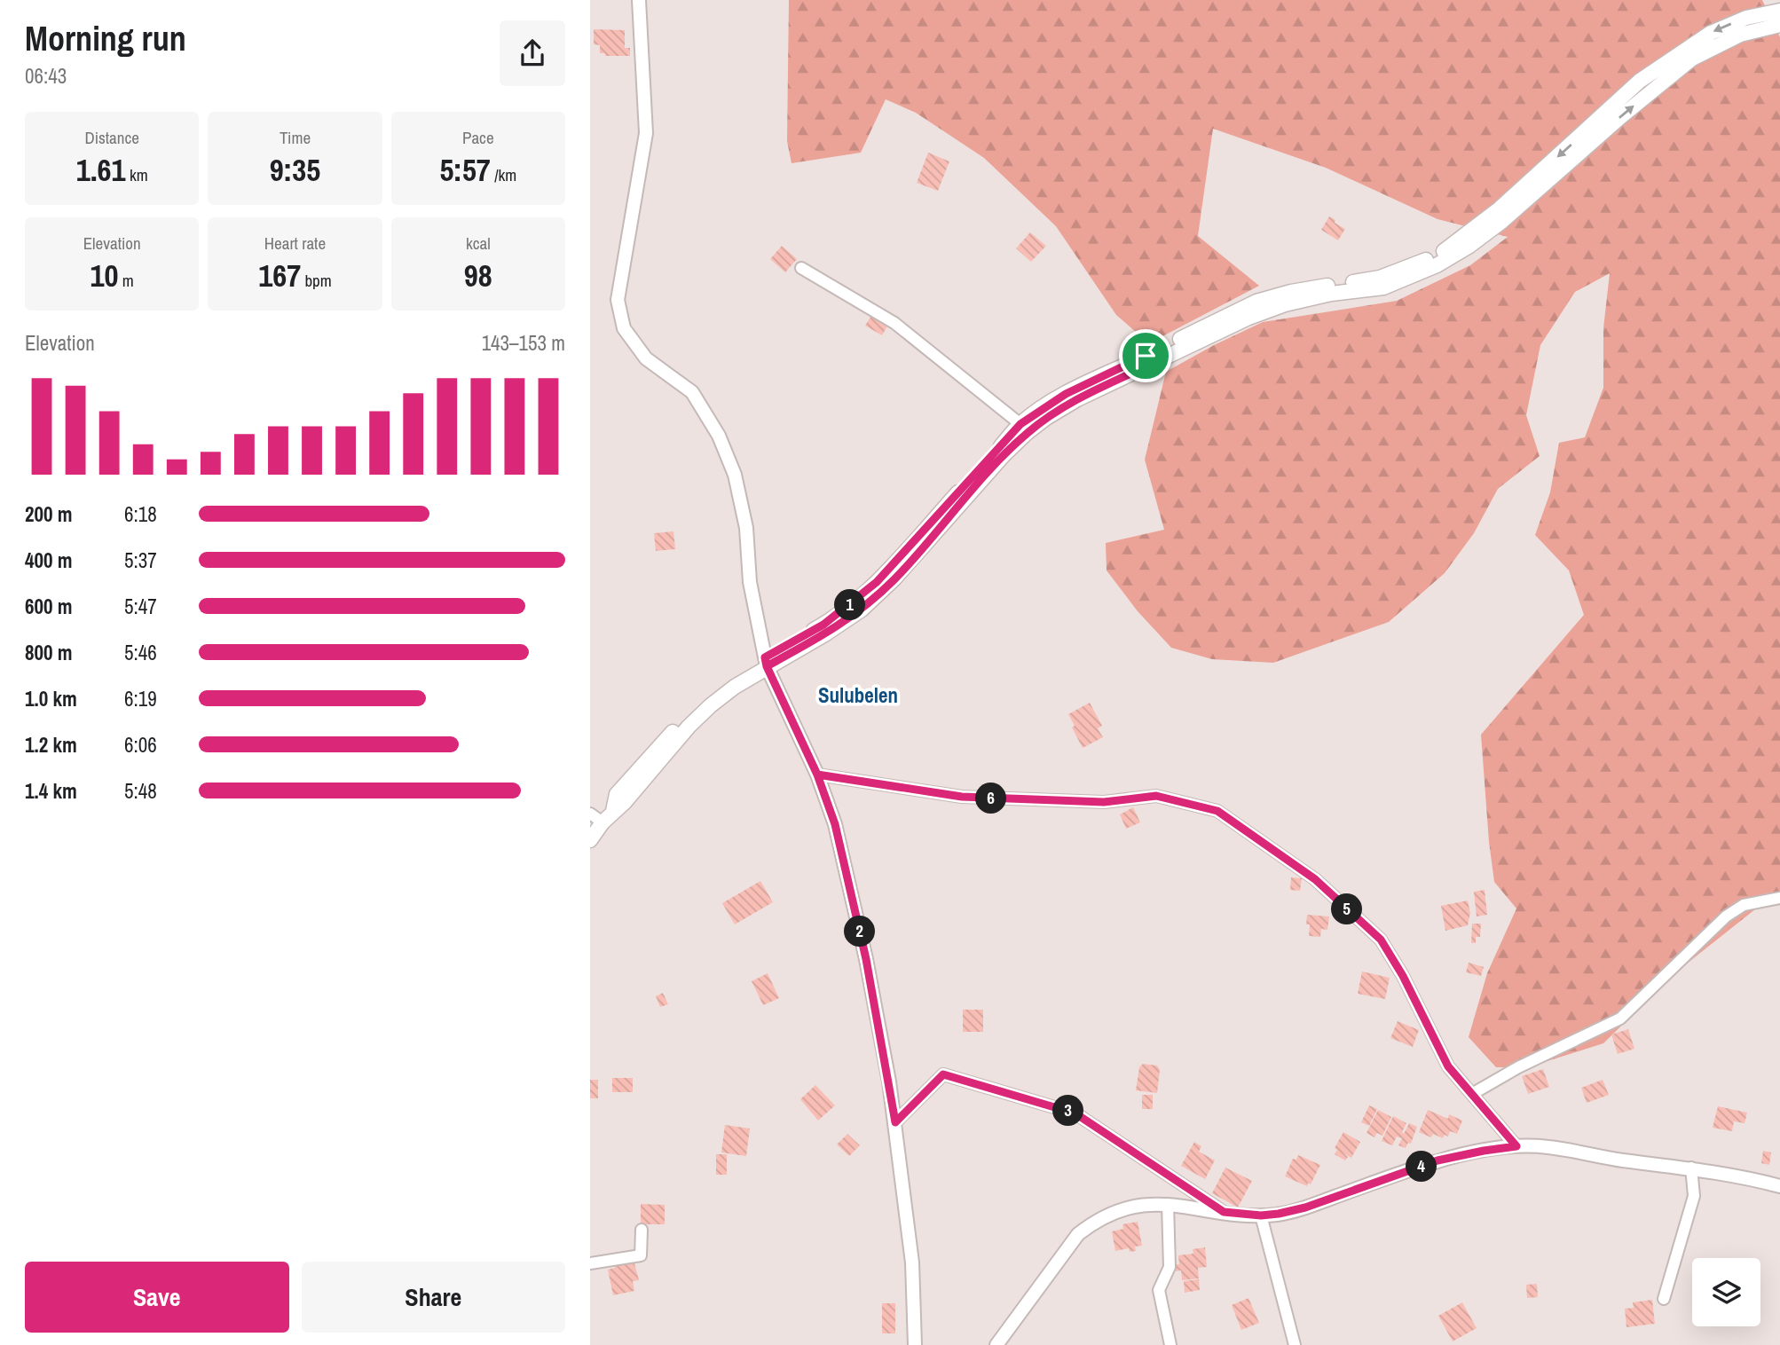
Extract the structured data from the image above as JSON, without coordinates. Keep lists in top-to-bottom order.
{
  "districts": ["Sulubelen"],
  "page": {
    "heading": ["Morning run", "06:43"],
    "stats": [
      ["Distance", "1.61 km"],
      ["Time", "9:35"],
      ["Pace", "5:57 /km"],
      ["Elevation", "10 m"],
      ["Heart rate", "167 bpm"],
      ["kcal", "98"]
    ],
    "chart": ["Elevation", "143–153 m"],
    "list": [
      {
        "name": "200 m",
        "note": "6:18"
      },
      {
        "name": "400 m",
        "note": "5:37"
      },
      {
        "name": "600 m",
        "note": "5:47"
      },
      {
        "name": "800 m",
        "note": "5:46"
      },
      {
        "name": "1.0 km",
        "note": "6:19"
      },
      {
        "name": "1.2 km",
        "note": "6:06"
      },
      {
        "name": "1.4 km",
        "note": "5:48"
      }
    ],
    "pins": [
      "1",
      "6",
      "5",
      "2",
      "3",
      "4"
    ],
    "buttons": ["Save", "Share"]
  }
}
